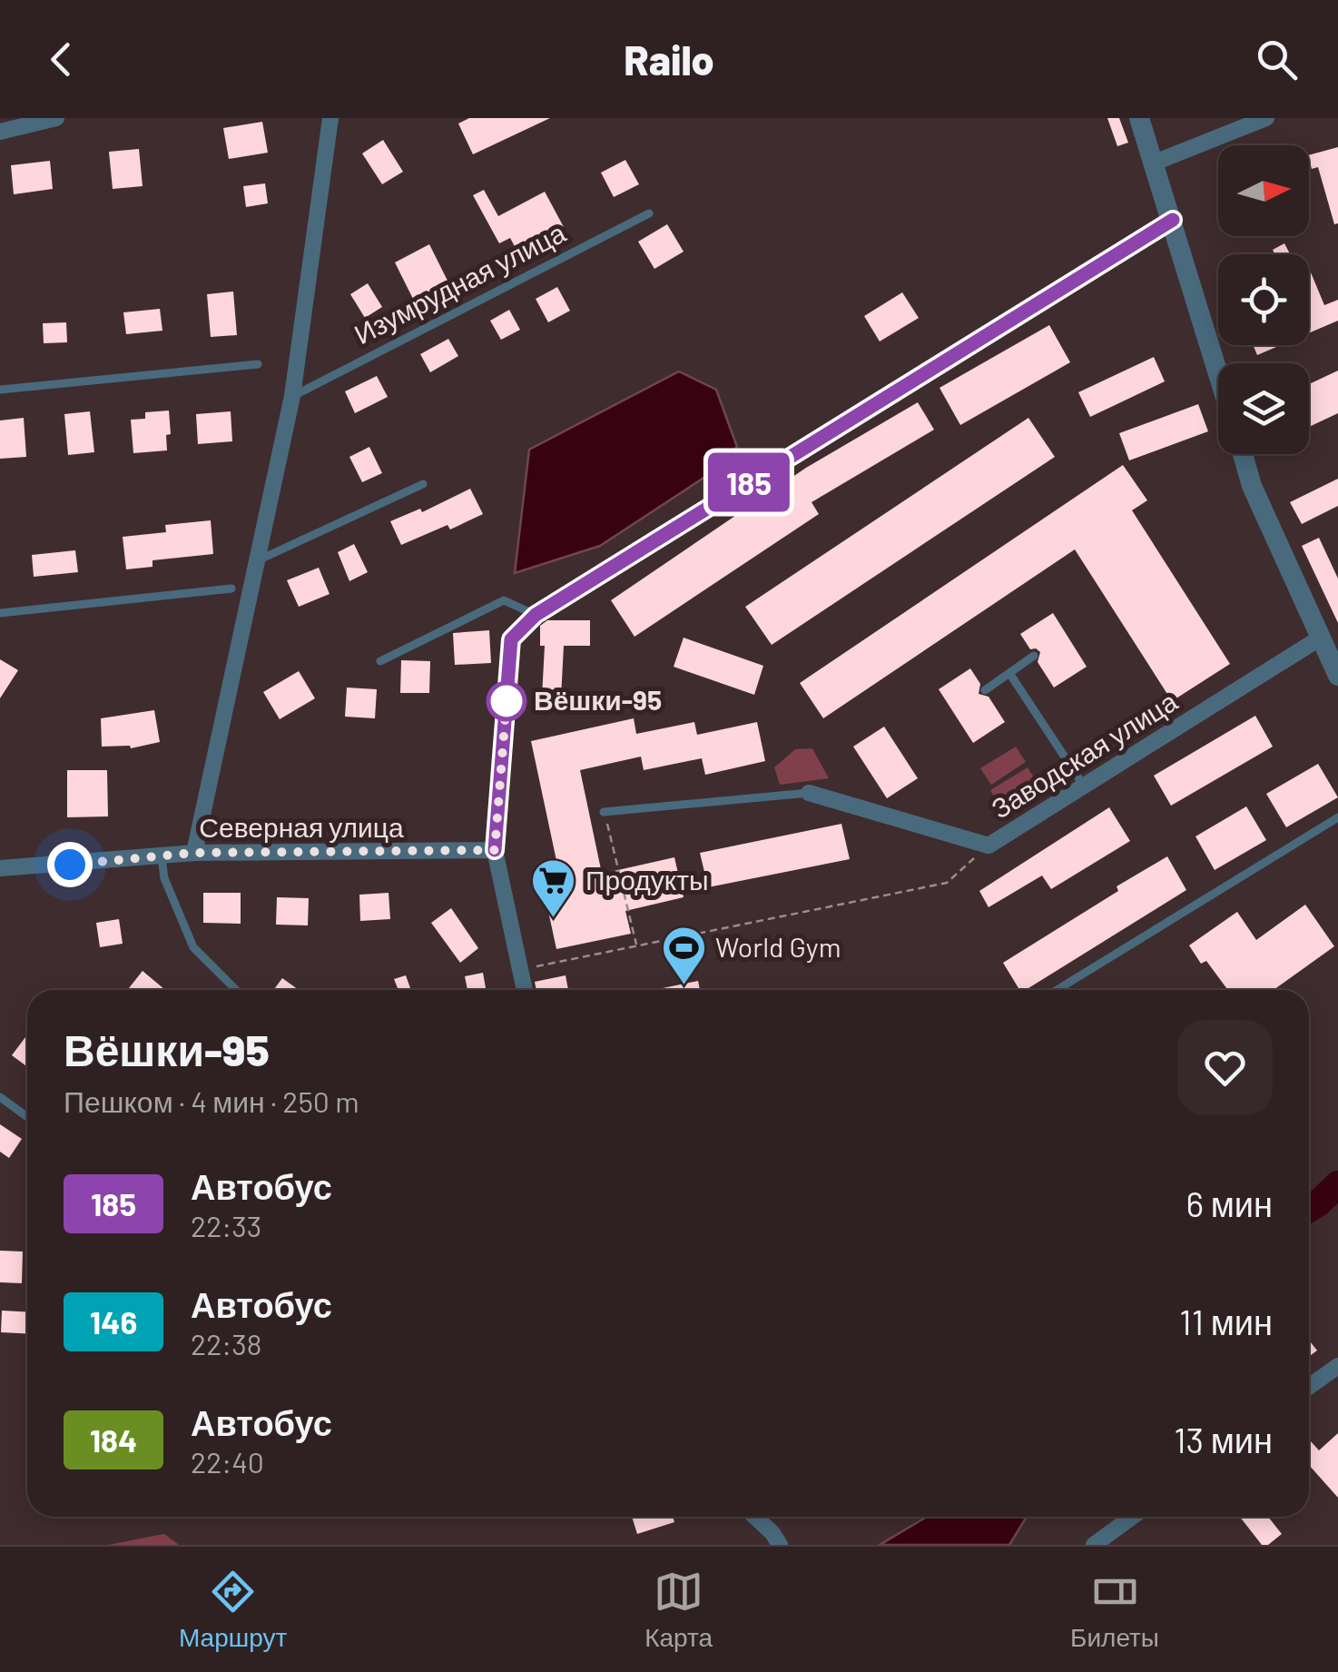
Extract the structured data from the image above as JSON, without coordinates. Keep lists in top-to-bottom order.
{
  "streets": {
    "street": ["Заводская улица", "Северная улица"],
    "lane": ["Изумрудная улица"]
  },
  "places": {
    "other": ["Вёшки-95"],
    "supermarket": ["Продукты"],
    "sports": ["World Gym"]
  },
  "lines": ["bus line 185"],
  "north": "right",
  "page": {
    "header": "Railo",
    "on_map": "185",
    "heading": ["Вёшки-95", "Пешком · 4 мин · 250 m"],
    "list": [
      {
        "mark": "185",
        "name": "Автобус",
        "note": "22:33",
        "value": "6 мин"
      },
      {
        "mark": "146",
        "name": "Автобус",
        "note": "22:38",
        "value": "11 мин"
      },
      {
        "mark": "184",
        "name": "Автобус",
        "note": "22:40",
        "value": "13 мин"
      }
    ],
    "tabs": ["Маршрут", "Карта", "Билеты"]
  }
}
